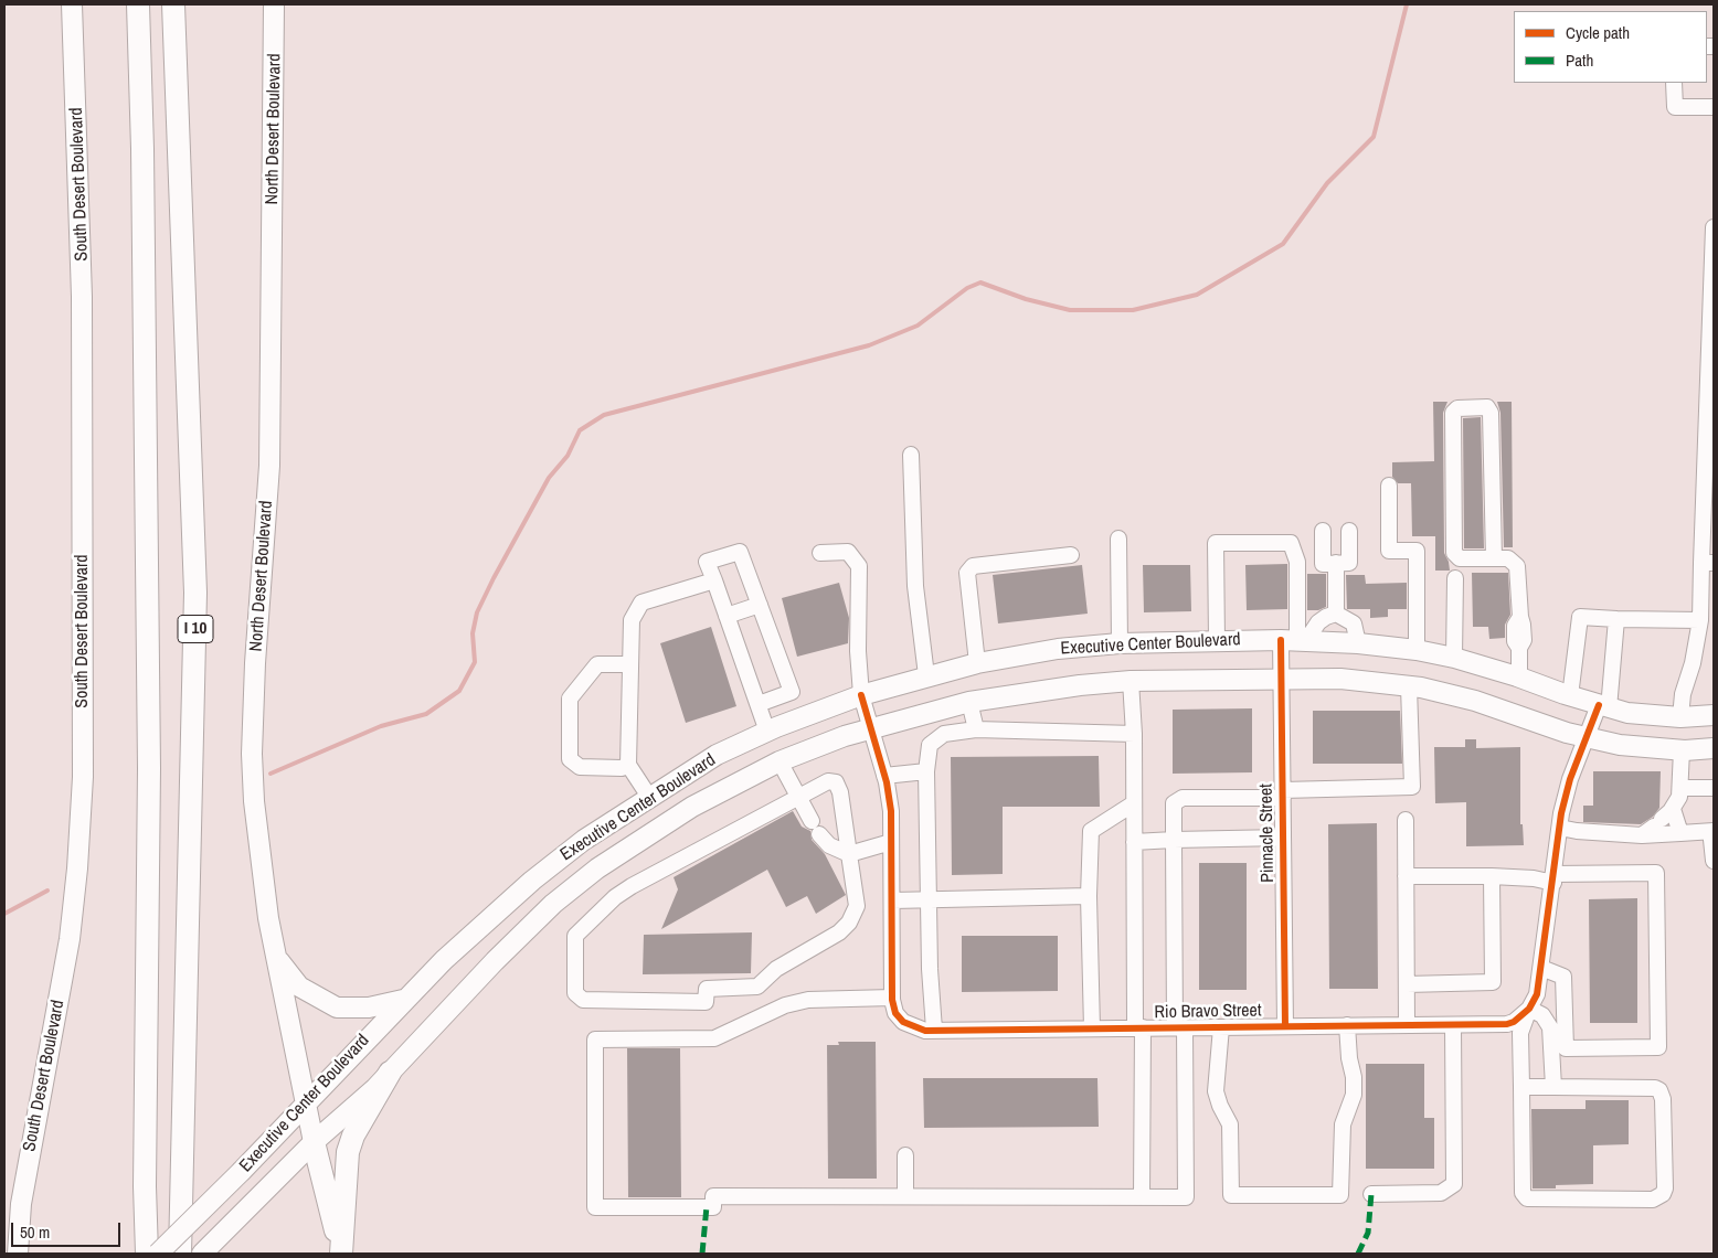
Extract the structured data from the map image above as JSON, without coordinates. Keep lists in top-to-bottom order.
{
  "streets": {
    "highway": ["I 10"],
    "main road": ["North Desert Boulevard", "South Desert Boulevard", "Executive Center Boulevard"],
    "street": ["Pinnacle Street", "Rio Bravo Street"]
  },
  "crossings": [
    ["North Desert Boulevard", "Executive Center Boulevard"],
    ["Executive Center Boulevard", "Pinnacle Street"],
    ["Executive Center Boulevard", "Rio Bravo Street"],
    ["Pinnacle Street", "Rio Bravo Street"]
  ],
  "legend": ["Cycle path", "Path"],
  "scale_bar": "50 m"
}
